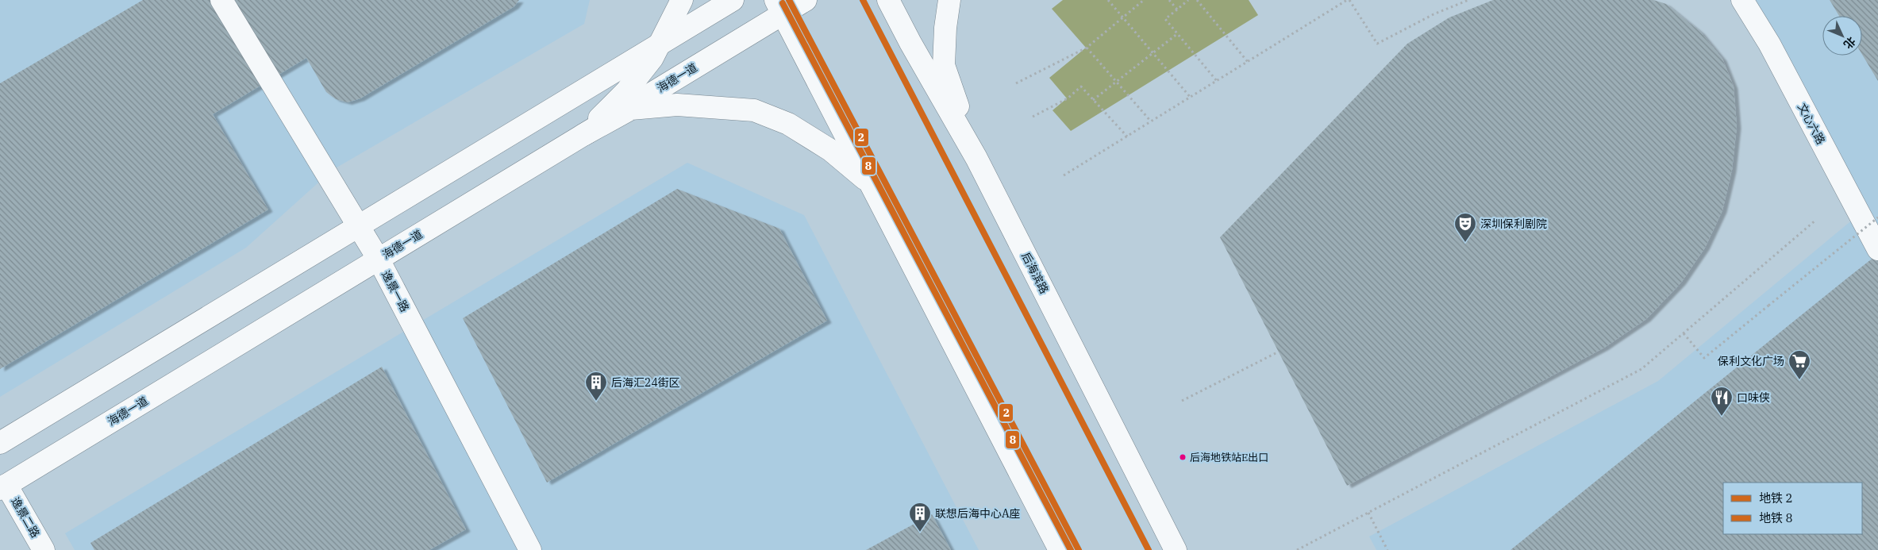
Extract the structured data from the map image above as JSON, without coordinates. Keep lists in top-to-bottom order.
{
  "streets": {
    "street": [
      "海德一道",
      "文心六路",
      "后海滨路",
      "逸景一路",
      "逸景二路"
    ]
  },
  "crossings": [
    ["海德一道", "逸景一路"],
    ["海德一道", "逸景二路"]
  ],
  "places": {
    "theatre": ["深圳保利剧院"],
    "supermarket": ["保利文化广场"],
    "building": ["后海汇24街区", "联想后海中心A座"],
    "restaurant": ["口味侠"],
    "other": ["后海地铁站E出口"]
  },
  "lines": ["metro line 2", "metro line 8"],
  "legend": ["地铁 2", "地铁 8"],
  "north": "bottom right"
}
